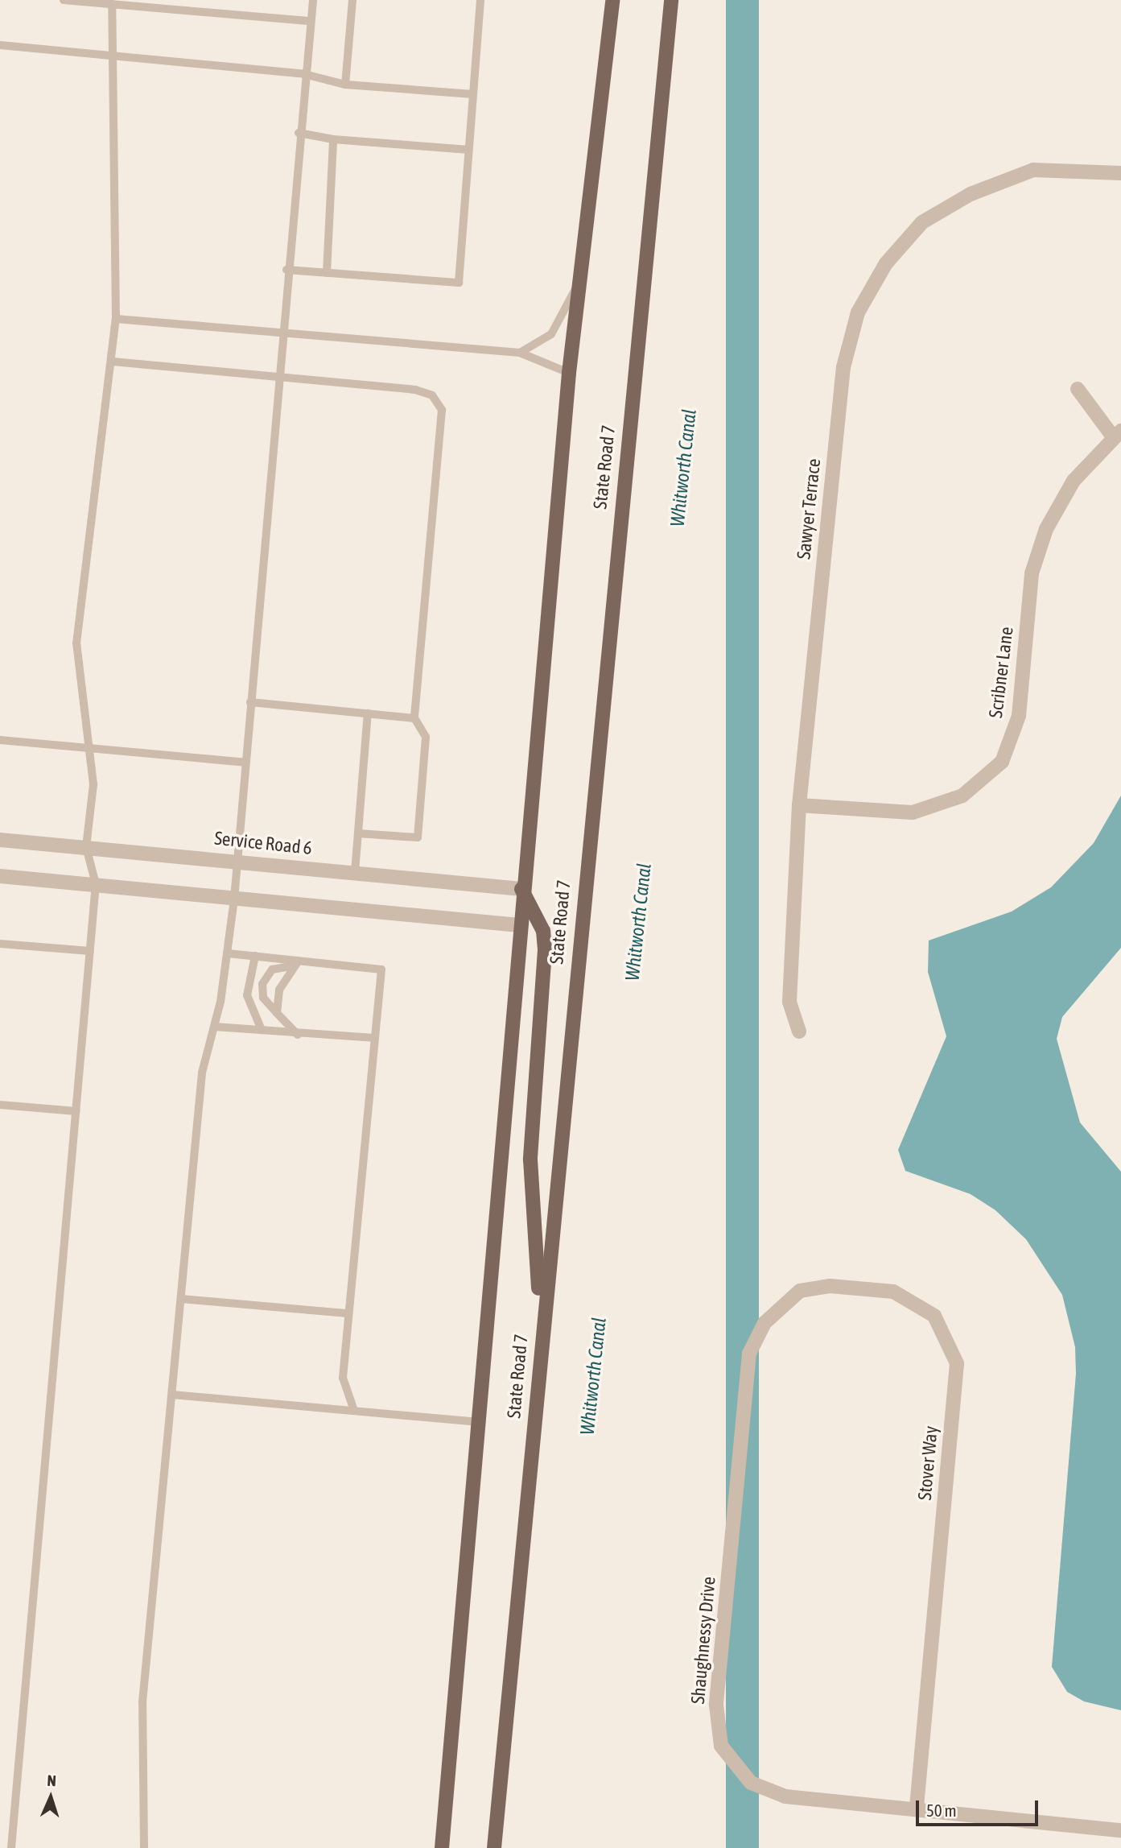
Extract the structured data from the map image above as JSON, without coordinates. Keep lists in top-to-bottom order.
{
  "streets": {
    "main road": ["State Road 7"],
    "street": [
      "Sawyer Terrace",
      "Scribner Lane",
      "Service Road 6",
      "Stover Way",
      "Shaughnessy Drive"
    ]
  },
  "crossings": [
    ["State Road 7", "Service Road 6"],
    ["Sawyer Terrace", "Scribner Lane"],
    ["Stover Way", "Shaughnessy Drive"]
  ],
  "water": ["Whitworth Canal"],
  "scale_bar": "50 m",
  "north": "top"
}
